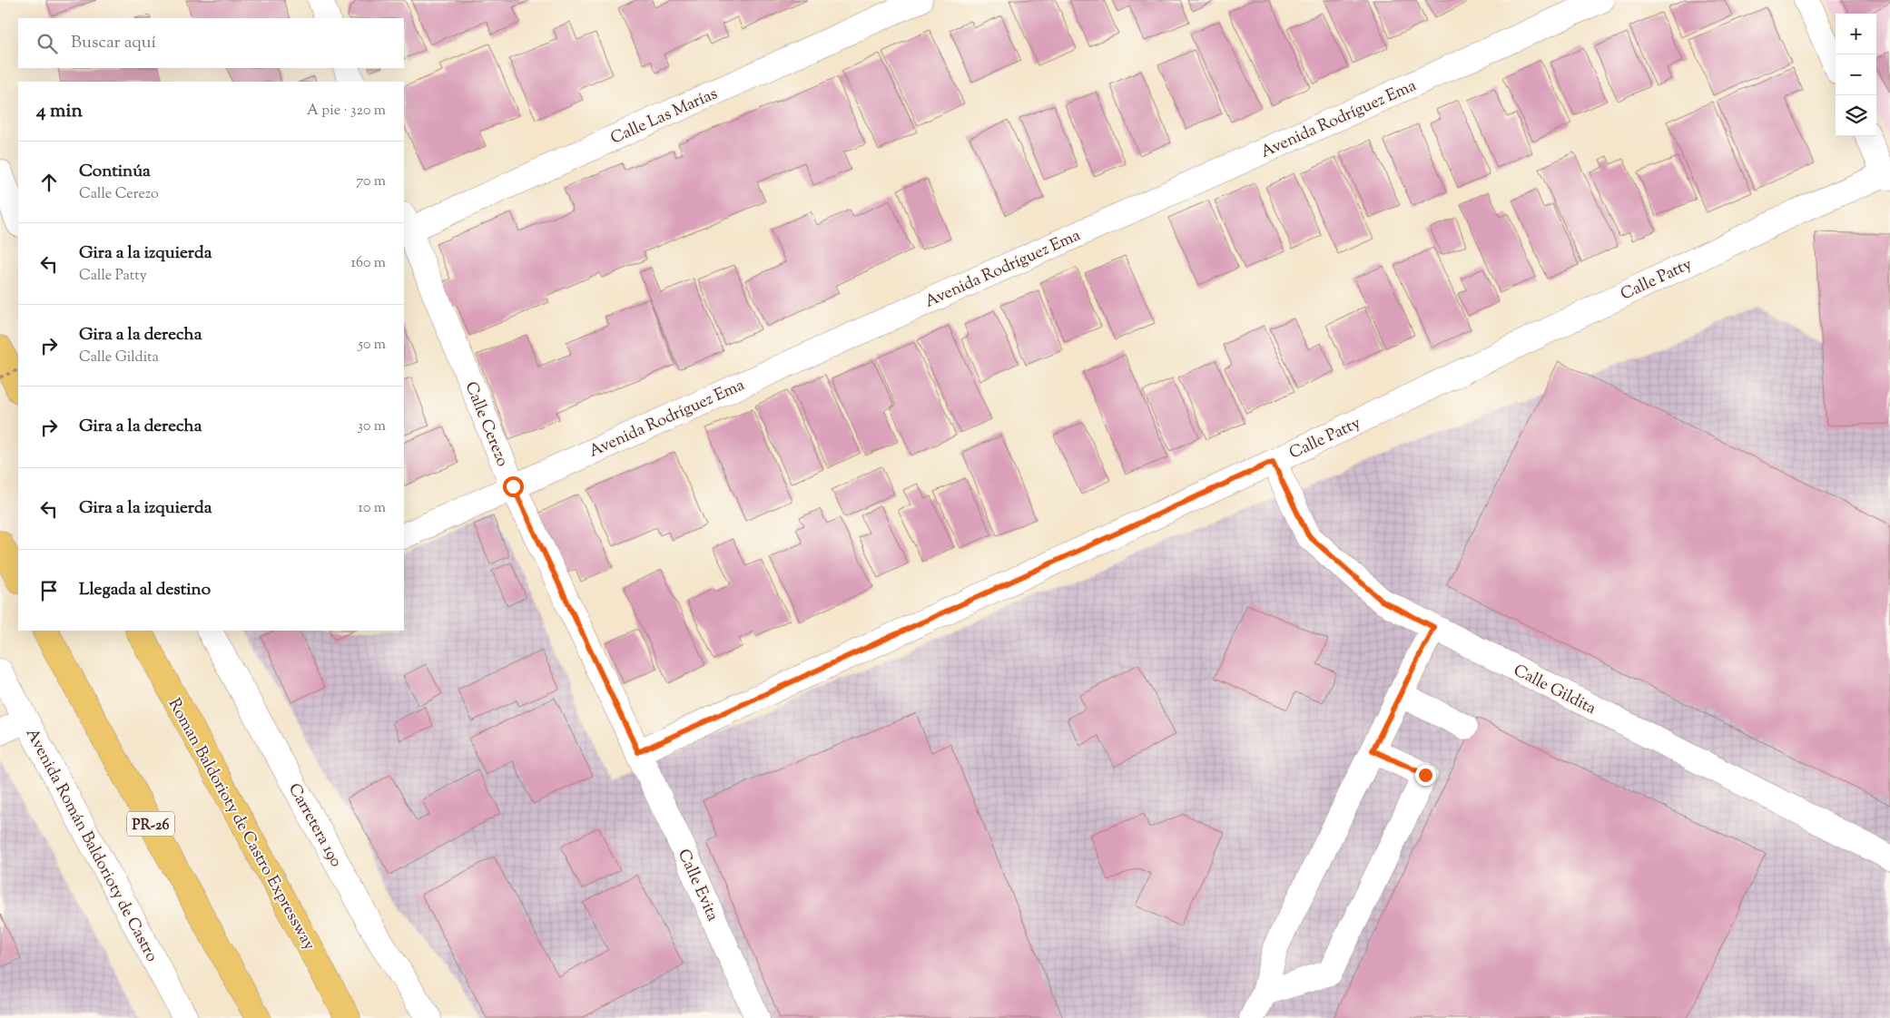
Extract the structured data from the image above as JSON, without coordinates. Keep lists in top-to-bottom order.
{
  "streets": {
    "highway": ["PR-26", "Roman Baldorioty de Castro Expressway"],
    "street": [
      "Calle Las Marías",
      "Avenida Rodríguez Ema",
      "Calle Patty",
      "Calle Cerezo",
      "Calle Gildita",
      "Carretera 190",
      "Avenida Román Baldorioty de Castro",
      "Calle Evita"
    ]
  },
  "crossings": [
    ["Calle Las Marías", "Calle Cerezo"],
    ["Avenida Rodríguez Ema", "Calle Cerezo"],
    ["Calle Patty", "Calle Cerezo"],
    ["Calle Patty", "Calle Gildita"],
    ["Calle Patty", "Calle Evita"],
    ["Calle Cerezo", "Calle Evita"]
  ],
  "page": {
    "map_buttons": ["+", "−"],
    "search": "Buscar aquí",
    "heading": ["4 min", "A pie · 320 m"],
    "list": [
      ["Continúa", "Calle Cerezo", "70 m"],
      ["Gira a la izquierda", "Calle Patty", "160 m"],
      ["Gira a la derecha", "Calle Gildita", "50 m"],
      ["Gira a la derecha", "30 m"],
      ["Gira a la izquierda", "10 m"],
      "Llegada al destino"
    ]
  }
}
